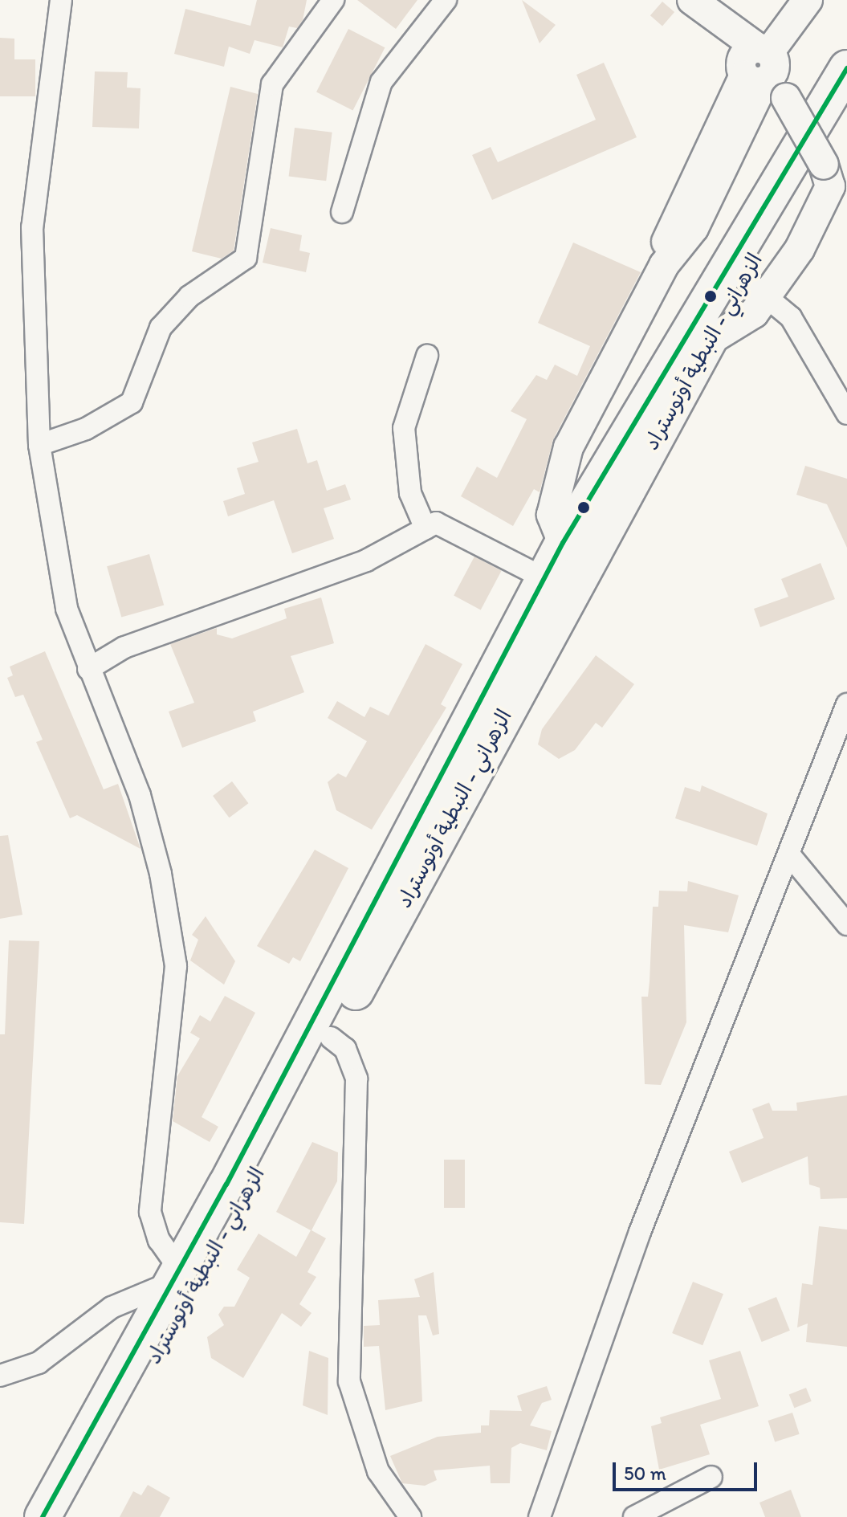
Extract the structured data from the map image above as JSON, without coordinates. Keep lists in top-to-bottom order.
{
  "streets": {
    "highway": ["الزهراني - النبطية أوتوستراد"]
  },
  "scale_bar": "50 m"
}
